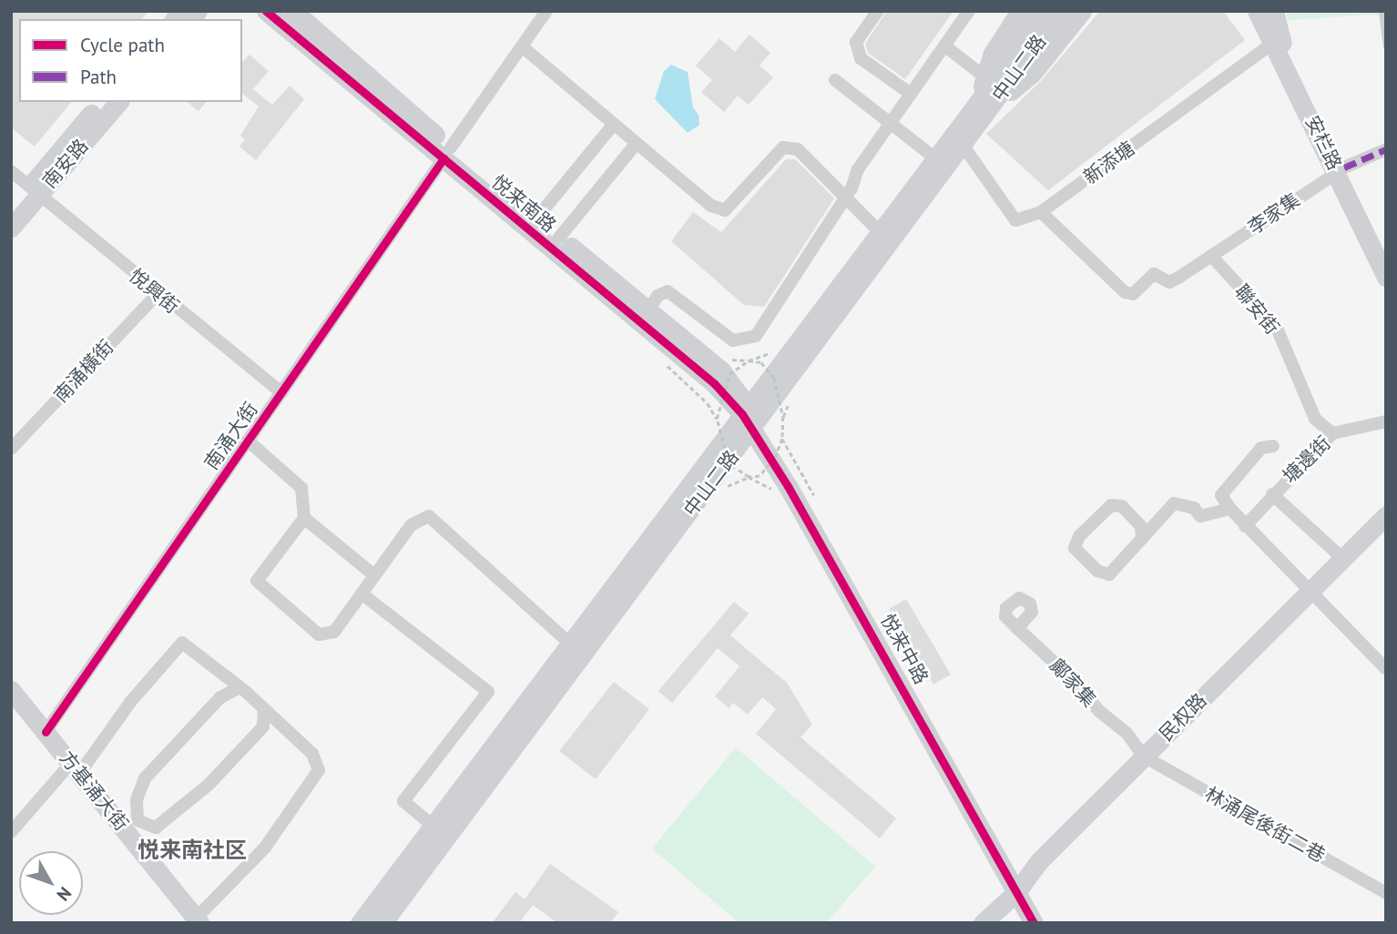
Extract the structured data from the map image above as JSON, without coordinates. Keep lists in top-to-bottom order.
{
  "streets": {
    "main road": [
      "中山二路",
      "安栏路",
      "南安路",
      "悦来南路",
      "悦来中路",
      "民权路",
      "方基涌大街"
    ],
    "street": [
      "新添塘",
      "李家集",
      "悅興街",
      "聯安街",
      "南涌橫街",
      "南涌大街",
      "塘邊街",
      "鄺家集",
      "林涌尾後街二巷"
    ]
  },
  "crossings": [
    ["中山二路", "新添塘"],
    ["中山二路", "悦来南路"],
    ["中山二路", "悦来中路"],
    ["安栏路", "新添塘"],
    ["安栏路", "李家集"],
    ["南安路", "悅興街"],
    ["悦来南路", "南涌大街"],
    ["悦来南路", "悦来中路"],
    ["李家集", "聯安街"],
    ["悅興街", "南涌橫街"],
    ["悅興街", "南涌大街"],
    ["聯安街", "塘邊街"],
    ["南涌大街", "方基涌大街"],
    ["悦来中路", "民权路"],
    ["鄺家集", "民权路"],
    ["鄺家集", "林涌尾後街二巷"],
    ["民权路", "林涌尾後街二巷"]
  ],
  "districts": ["悦来南社区"],
  "legend": ["Cycle path", "Path"],
  "north": "bottom right"
}
